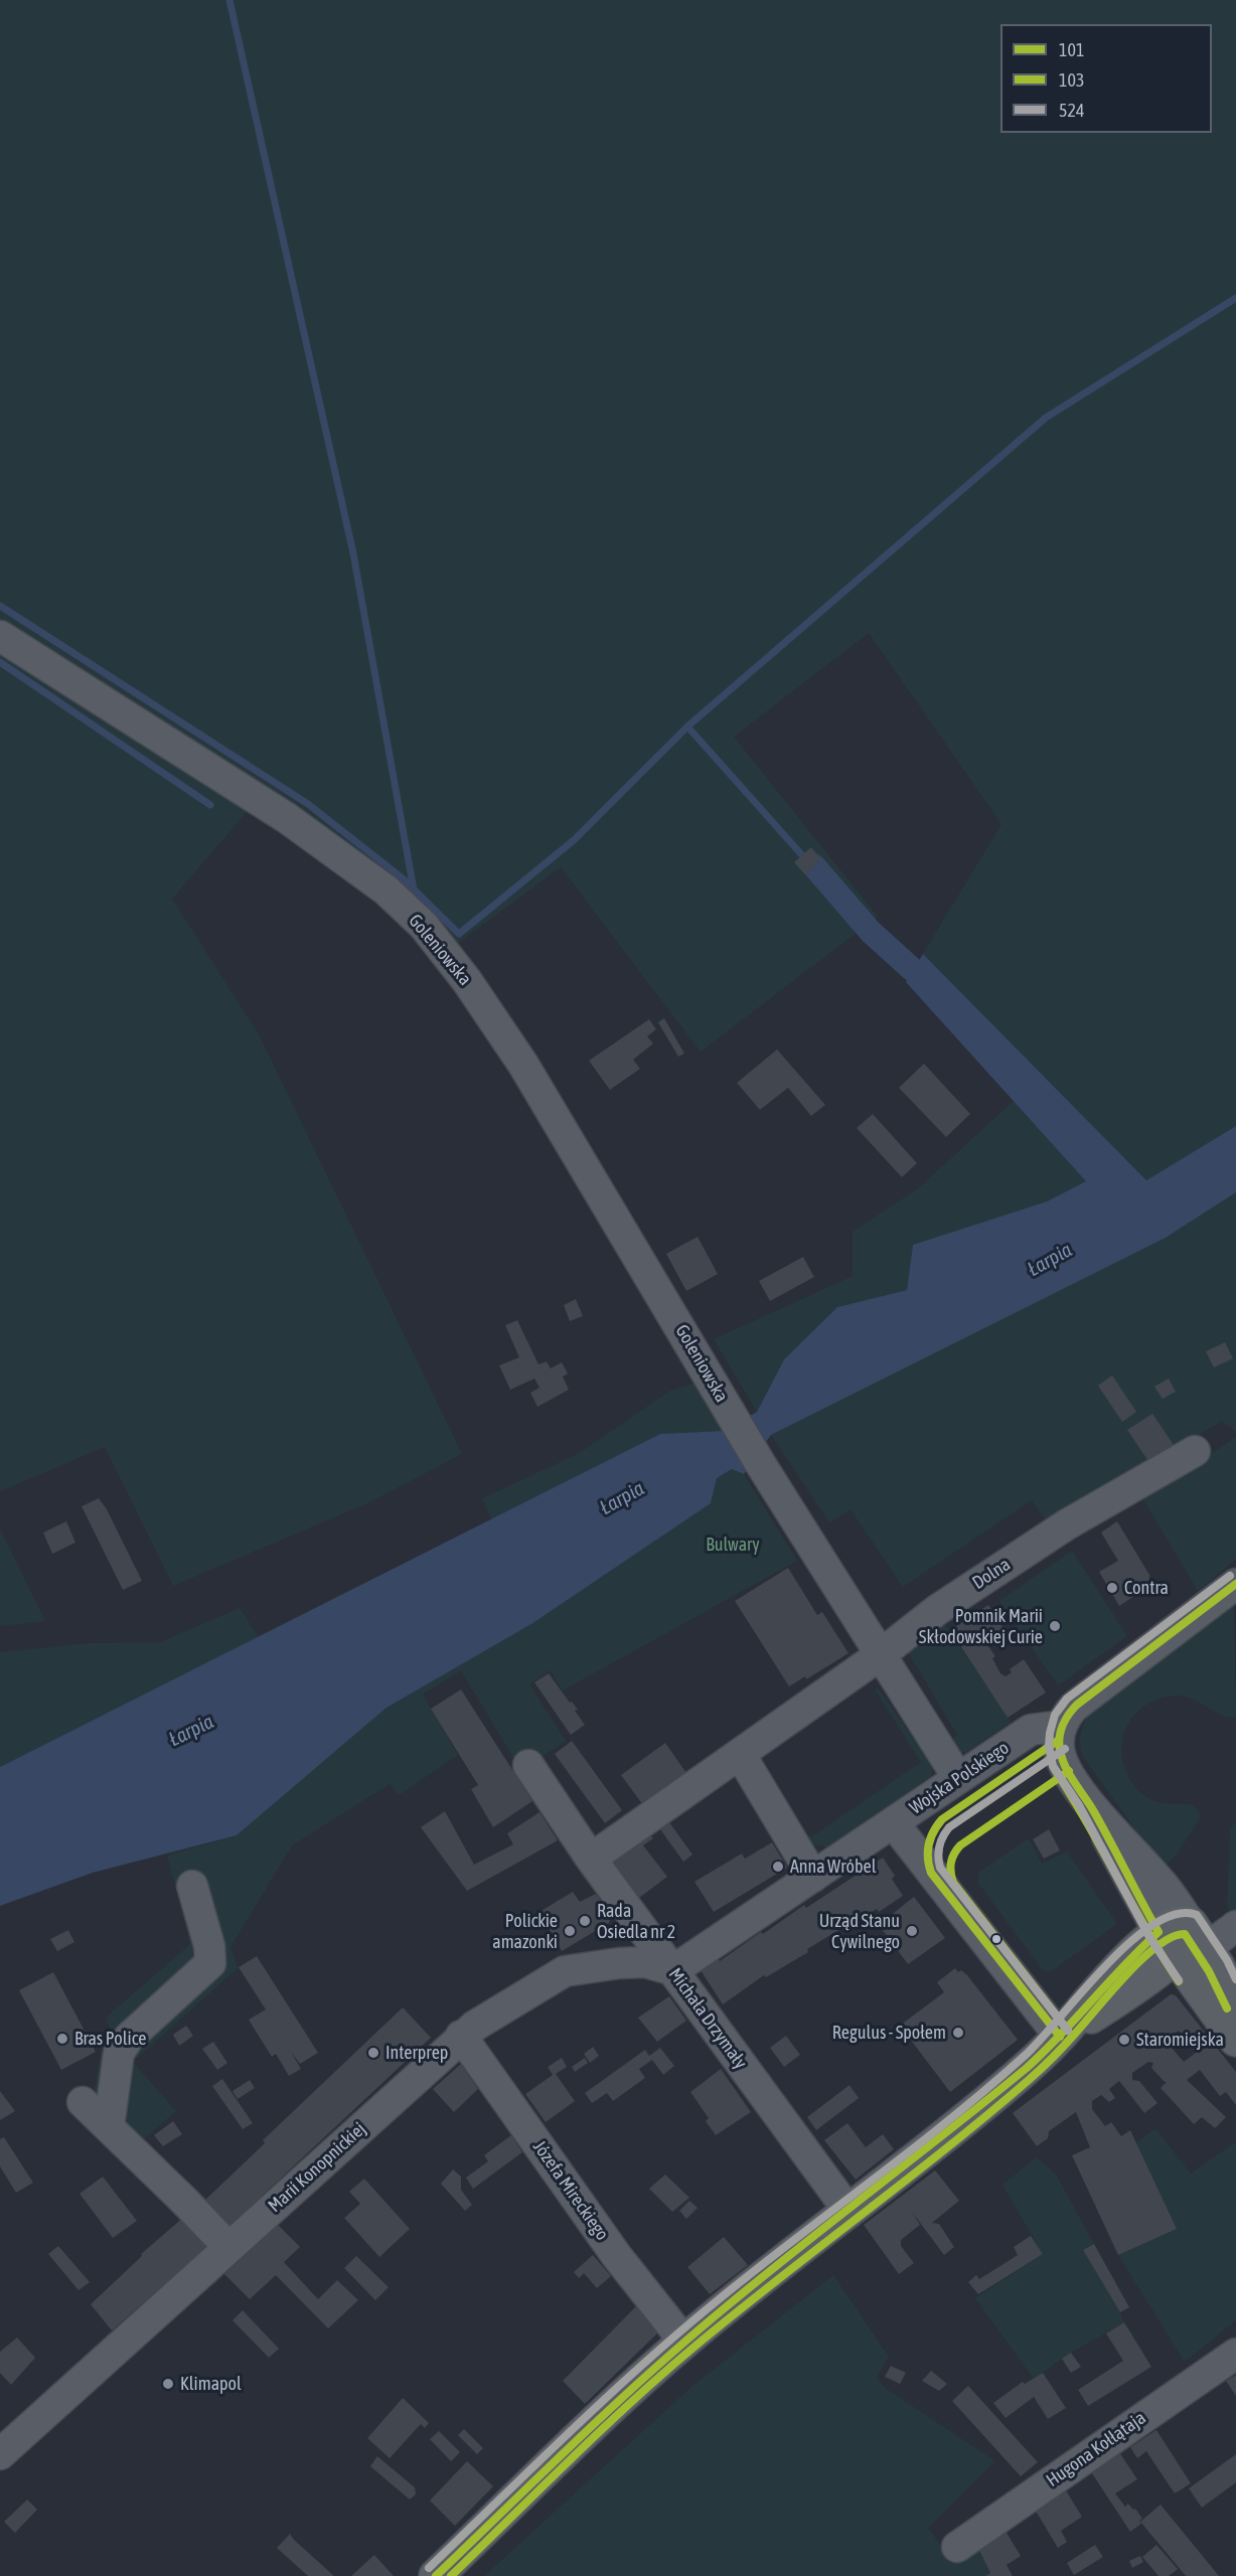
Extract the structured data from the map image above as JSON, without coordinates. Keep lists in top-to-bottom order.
{
  "streets": {
    "street": [
      "Goleniowska",
      "Dolna",
      "Wojska Polskiego",
      "Michała Drzymały",
      "Marii Konopnickiej",
      "Józefa Mireckiego",
      "Hugona Kołłątaja"
    ]
  },
  "crossings": [
    ["Goleniowska", "Dolna"],
    ["Dolna", "Michała Drzymały"],
    ["Wojska Polskiego", "Michała Drzymały"],
    ["Wojska Polskiego", "Marii Konopnickiej"],
    ["Michała Drzymały", "Marii Konopnickiej"],
    ["Marii Konopnickiej", "Józefa Mireckiego"]
  ],
  "water": ["Łarpia"],
  "parks": ["Bulwary"],
  "places": [
    "Contra",
    "Pomnik Marii Skłodowskiej Curie",
    "Anna Wróbel",
    "Rada Osiedla nr 2",
    "Polickie amazonki",
    "Urząd Stanu Cywilnego",
    "Regulus - Społem",
    "Bras Police",
    "Staromiejska",
    "Interprep",
    "Klimapol"
  ],
  "lines": ["transit line 524", "transit line 101", "transit line 103"],
  "legend": ["101", "103", "524"]
}
